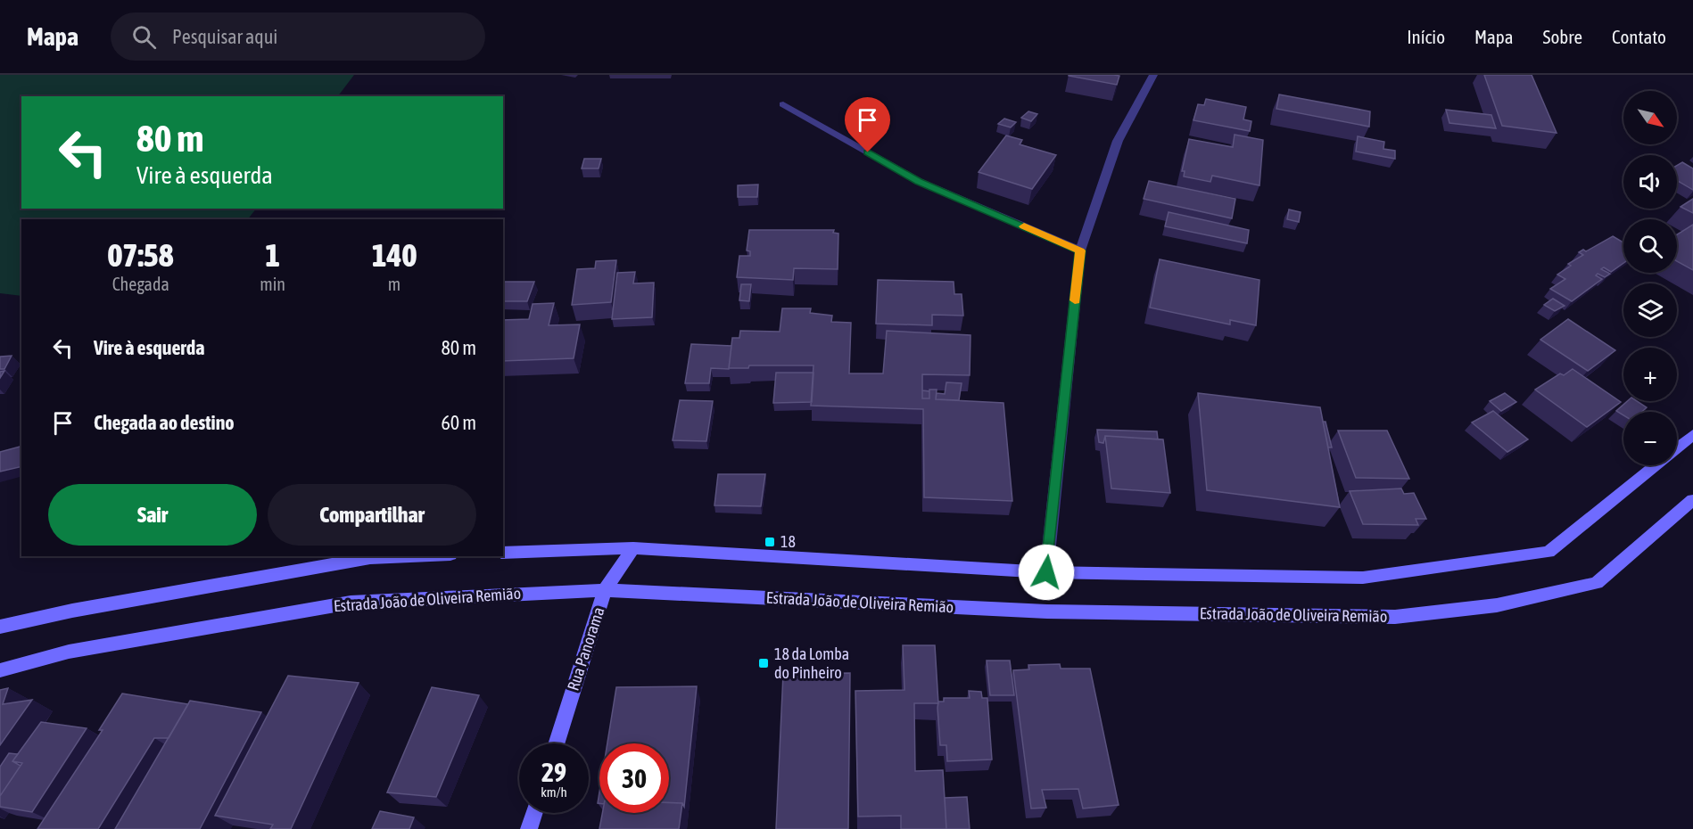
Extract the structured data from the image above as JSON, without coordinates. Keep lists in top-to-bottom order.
{
  "streets": {
    "main road": ["Estrada João de Oliveira Remião", "Rua Panorama"]
  },
  "crossings": [
    ["Estrada João de Oliveira Remião", "Rua Panorama"]
  ],
  "places": {
    "transit": ["18", "18 da Lomba do Pinheiro"]
  },
  "north": "bottom right",
  "page": {
    "header": "Mapa",
    "search": "Pesquisar aqui",
    "nav": [
      "Início",
      "Mapa",
      "Sobre",
      "Contato"
    ],
    "map_buttons": ["+", "−"],
    "turn": ["80 m", "Vire à esquerda"],
    "eta": [
      "07:58",
      "Chegada",
      "1",
      "min",
      "140",
      "m"
    ],
    "list": [
      {
        "name": "Vire à esquerda",
        "value": "80 m"
      },
      {
        "name": "Chegada ao destino",
        "value": "60 m"
      }
    ],
    "buttons": ["Sair", "Compartilhar"],
    "speed": "29 km/h",
    "limit": "30"
  }
}
